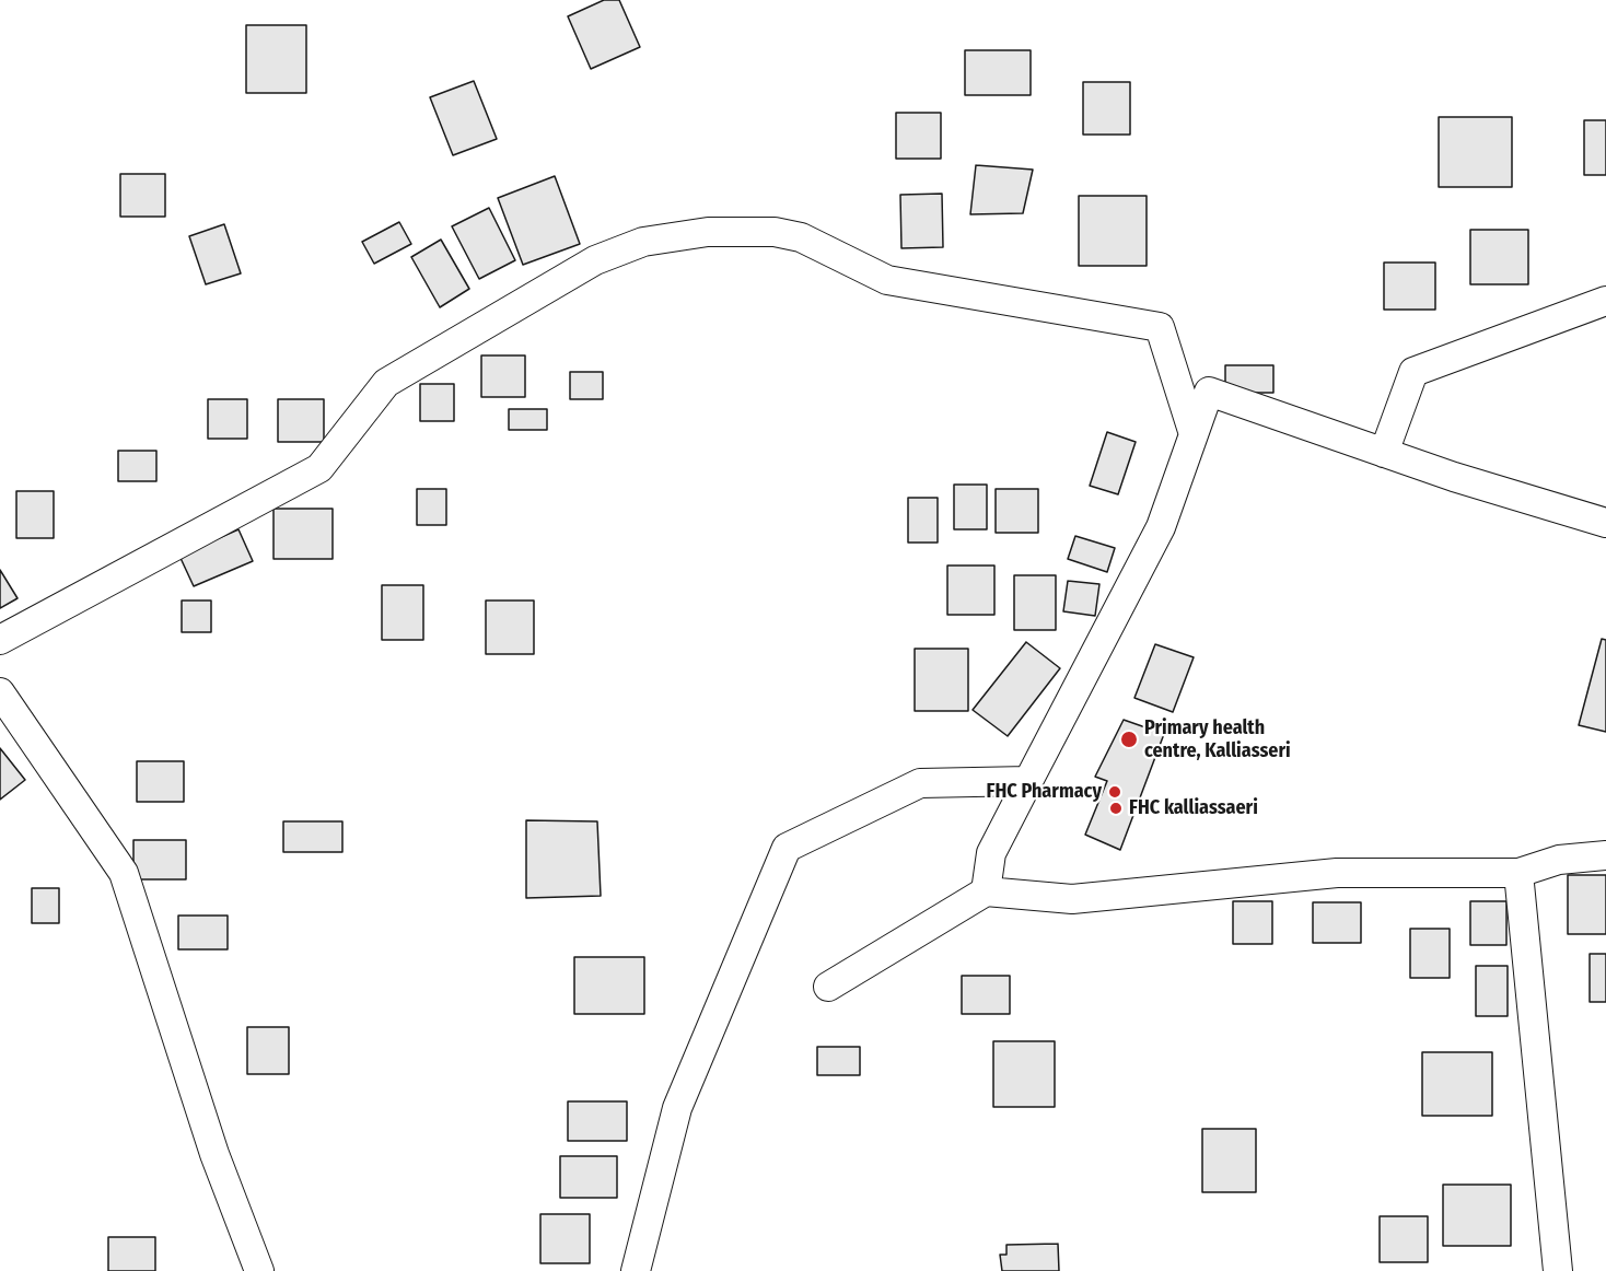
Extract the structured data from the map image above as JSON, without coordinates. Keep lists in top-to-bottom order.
{
  "places": ["Primary health centre, Kalliasseri", "FHC Pharmacy", "FHC kalliassaeri"]
}
